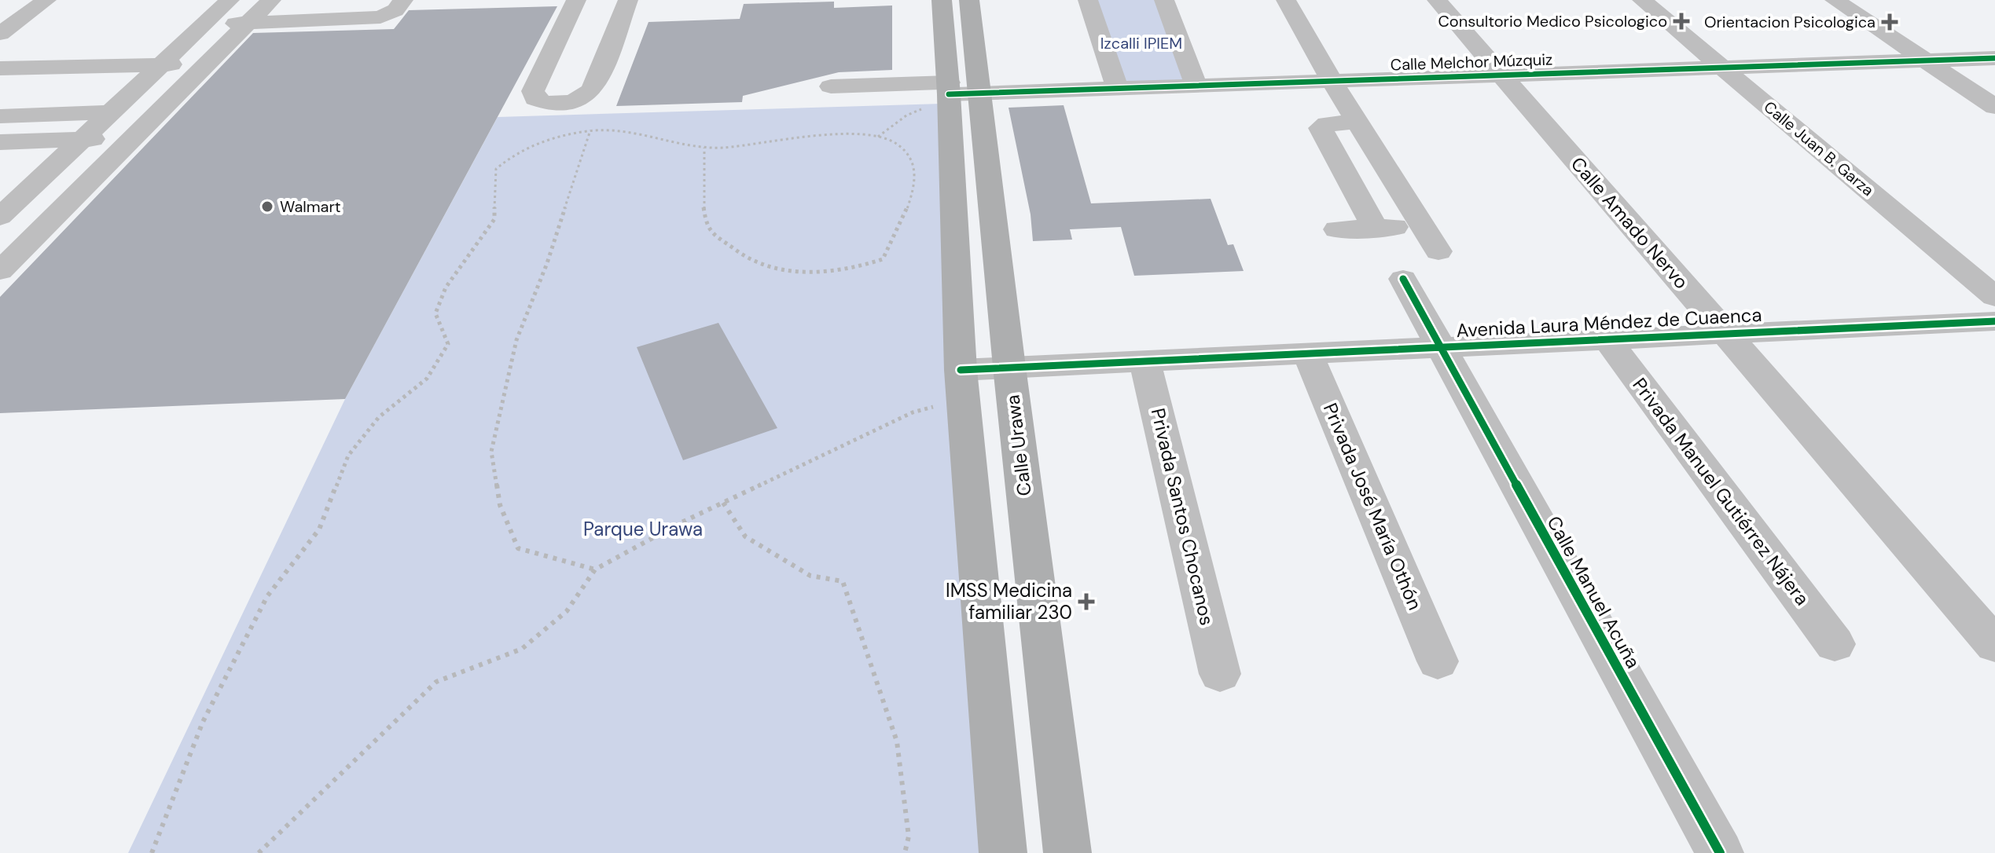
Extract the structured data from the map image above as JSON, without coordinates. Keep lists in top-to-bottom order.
{
  "streets": {
    "main road": ["Calle Urawa"],
    "street": [
      "Calle Melchor Múzquiz",
      "Calle Juan B. Garza",
      "Calle Amado Nervo",
      "Avenida Laura Méndez de Cuaenca",
      "Privada Manuel Gutiérrez Nájera",
      "Privada José María Othón",
      "Privada Santos Chocanos",
      "Calle Manuel Acuña"
    ]
  },
  "crossings": [
    ["Calle Melchor Múzquiz", "Calle Juan B. Garza"],
    ["Calle Melchor Múzquiz", "Calle Amado Nervo"],
    ["Calle Melchor Múzquiz", "Calle Urawa"],
    ["Calle Amado Nervo", "Avenida Laura Méndez de Cuaenca"],
    ["Avenida Laura Méndez de Cuaenca", "Calle Urawa"],
    ["Avenida Laura Méndez de Cuaenca", "Privada Manuel Gutiérrez Nájera"],
    ["Avenida Laura Méndez de Cuaenca", "Privada José María Othón"],
    ["Avenida Laura Méndez de Cuaenca", "Privada Santos Chocanos"],
    ["Avenida Laura Méndez de Cuaenca", "Calle Manuel Acuña"]
  ],
  "parks": ["Izcalli IPIEM", "Parque Urawa"],
  "places": {
    "health": ["Consultorio Medico Psicologico", "Orientacion Psicologica", "IMSS Medicina familiar 230"],
    "other": ["Walmart"]
  }
}
